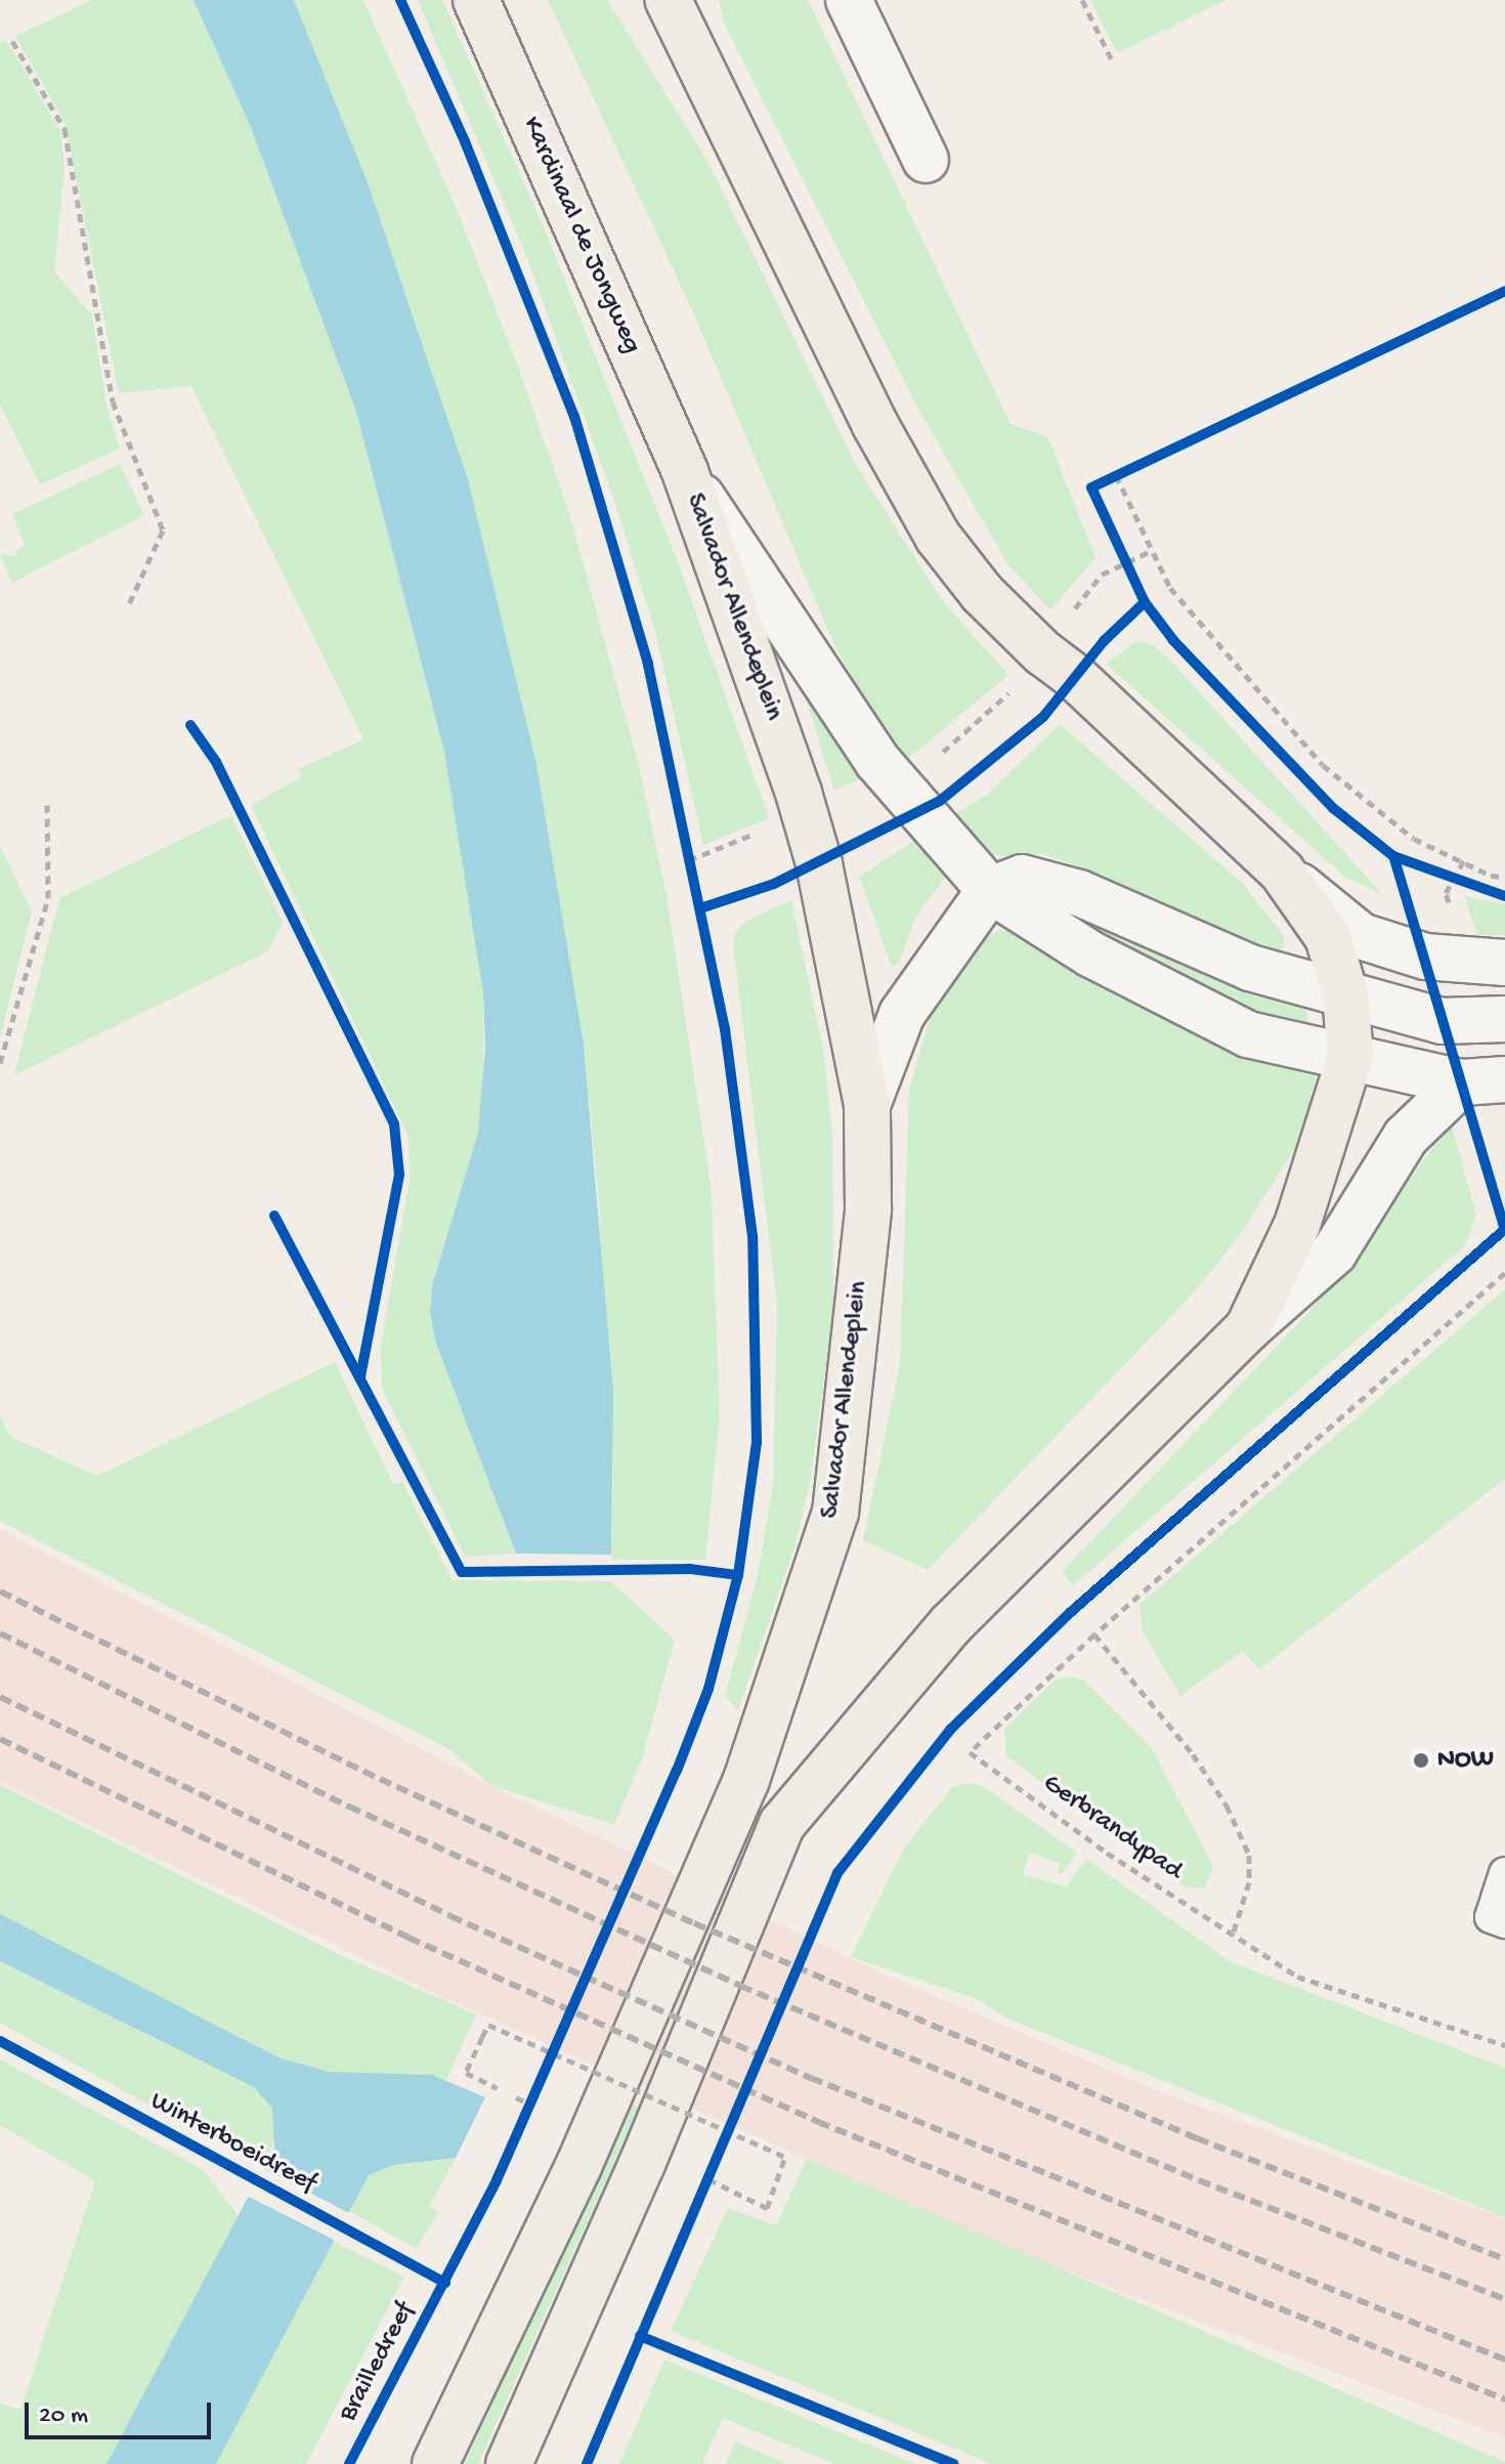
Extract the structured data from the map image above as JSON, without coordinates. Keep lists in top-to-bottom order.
{
  "streets": {
    "main road": ["Kardinaal de Jongweg", "Salvador Allendeplein"],
    "path": ["Gerbrandypad"],
    "cycle path": ["Winterboeidreef", "Brailledreef"]
  },
  "crossings": [
    ["Kardinaal de Jongweg", "Salvador Allendeplein"]
  ],
  "places": ["NOW"],
  "scale_bar": "20 m"
}
